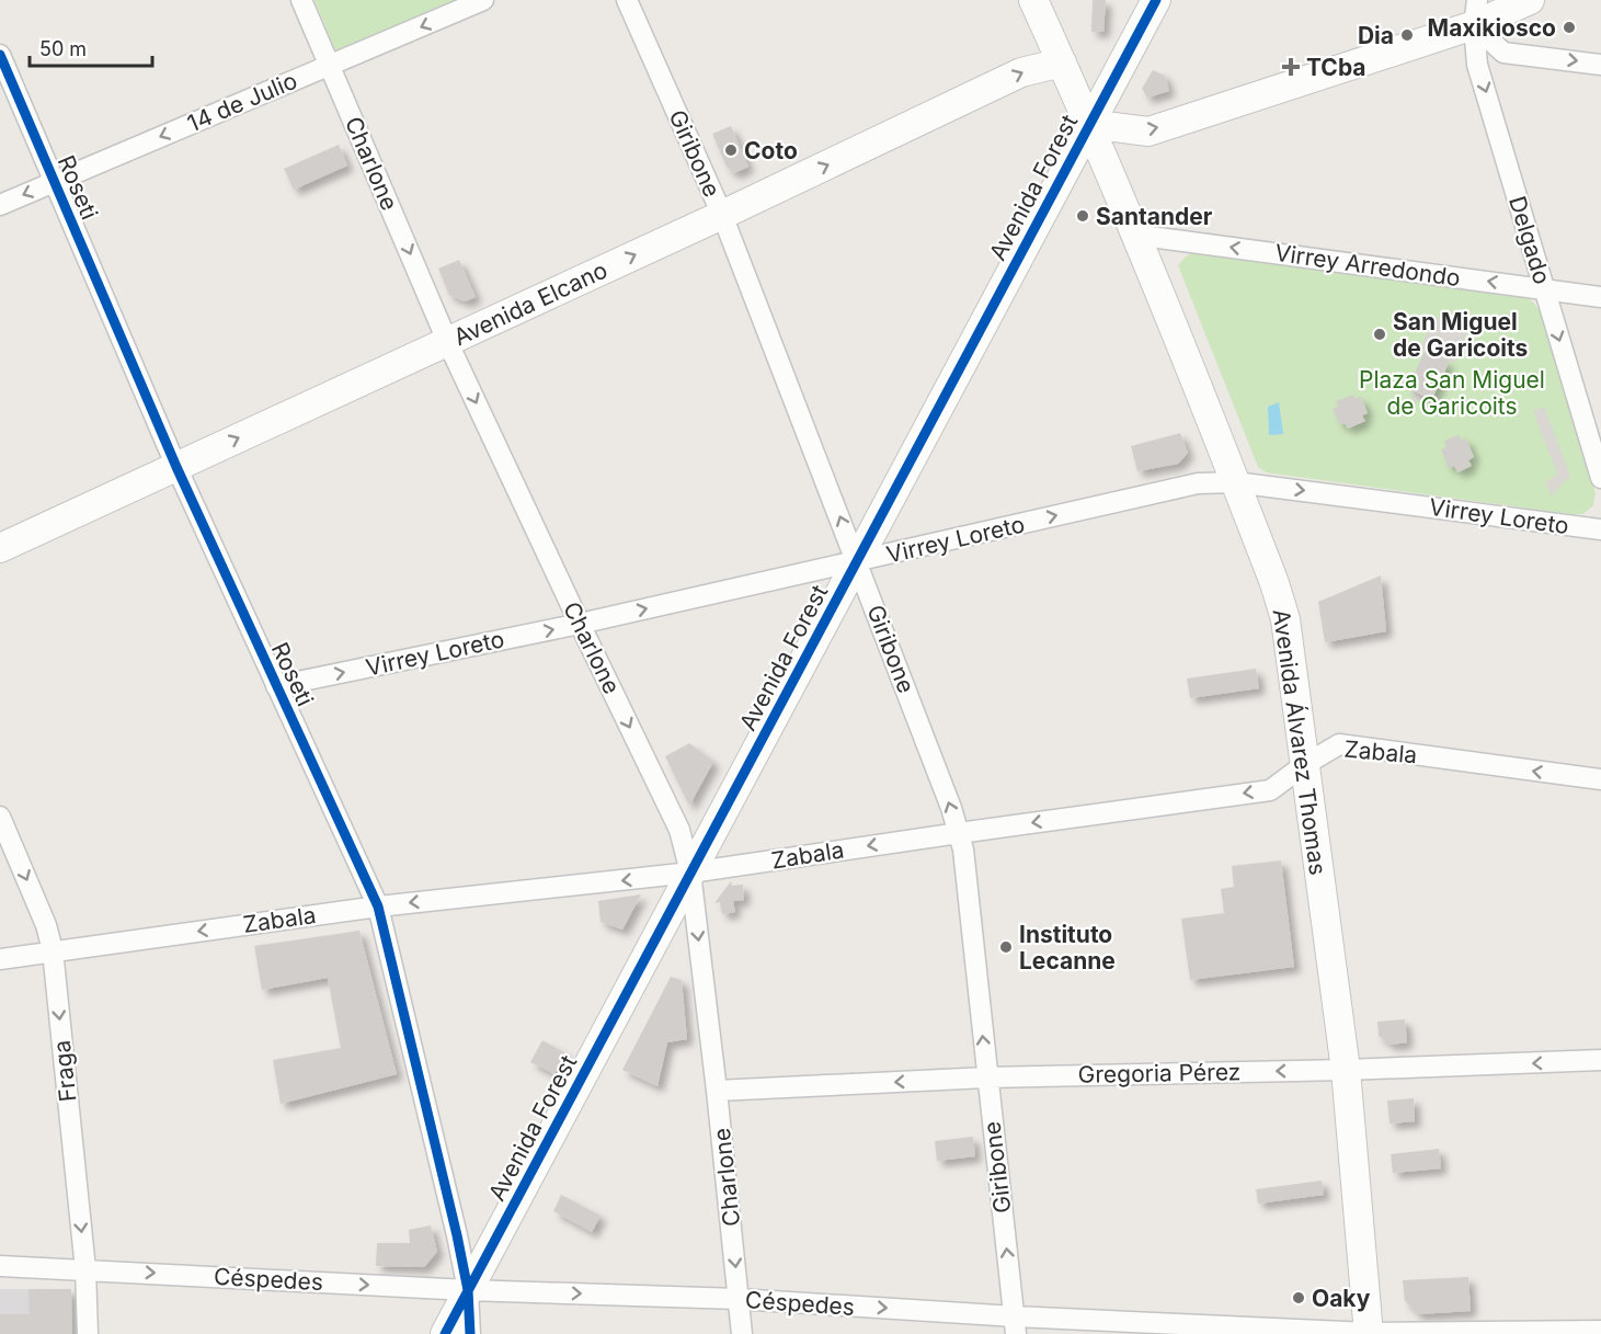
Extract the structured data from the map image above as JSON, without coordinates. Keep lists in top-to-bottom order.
{
  "streets": {
    "main road": ["Avenida Forest", "Avenida Elcano", "Avenida Álvarez Thomas"],
    "street": [
      "14 de Julio",
      "Giribone",
      "Charlone",
      "Roseti",
      "Delgado",
      "Virrey Arredondo",
      "Virrey Loreto",
      "Zabala",
      "Fraga",
      "Gregoria Pérez",
      "Céspedes"
    ]
  },
  "crossings": [
    ["14 de Julio", "Charlone"],
    ["14 de Julio", "Roseti"],
    ["Giribone", "Avenida Forest"],
    ["Giribone", "Avenida Elcano"],
    ["Giribone", "Virrey Loreto"],
    ["Giribone", "Zabala"],
    ["Giribone", "Gregoria Pérez"],
    ["Giribone", "Céspedes"],
    ["Charlone", "Avenida Forest"],
    ["Charlone", "Avenida Elcano"],
    ["Charlone", "Virrey Loreto"],
    ["Charlone", "Zabala"],
    ["Charlone", "Gregoria Pérez"],
    ["Charlone", "Céspedes"],
    ["Roseti", "Avenida Forest"],
    ["Roseti", "Avenida Elcano"],
    ["Roseti", "Virrey Loreto"],
    ["Roseti", "Zabala"],
    ["Roseti", "Céspedes"],
    ["Avenida Forest", "Virrey Loreto"],
    ["Avenida Forest", "Avenida Álvarez Thomas"],
    ["Avenida Forest", "Zabala"],
    ["Avenida Forest", "Céspedes"],
    ["Delgado", "Virrey Arredondo"],
    ["Virrey Arredondo", "Avenida Álvarez Thomas"],
    ["Avenida Elcano", "Avenida Álvarez Thomas"],
    ["Virrey Loreto", "Avenida Álvarez Thomas"],
    ["Avenida Álvarez Thomas", "Zabala"],
    ["Avenida Álvarez Thomas", "Gregoria Pérez"],
    ["Avenida Álvarez Thomas", "Céspedes"],
    ["Zabala", "Fraga"],
    ["Fraga", "Céspedes"]
  ],
  "one_way": [
    "14 de Julio",
    "Giribone",
    "Charlone",
    "Delgado",
    "Virrey Arredondo",
    "Avenida Elcano",
    "Virrey Loreto",
    "Zabala",
    "Fraga",
    "Gregoria Pérez",
    "Céspedes"
  ],
  "parks": ["Plaza San Miguel de Garicoits"],
  "places": {
    "other": [
      "Maxikiosco",
      "Dia",
      "Coto",
      "Santander",
      "San Miguel de Garicoits",
      "Instituto Lecanne",
      "Oaky"
    ],
    "health": ["TCba"]
  },
  "scale_bar": "50 m"
}
